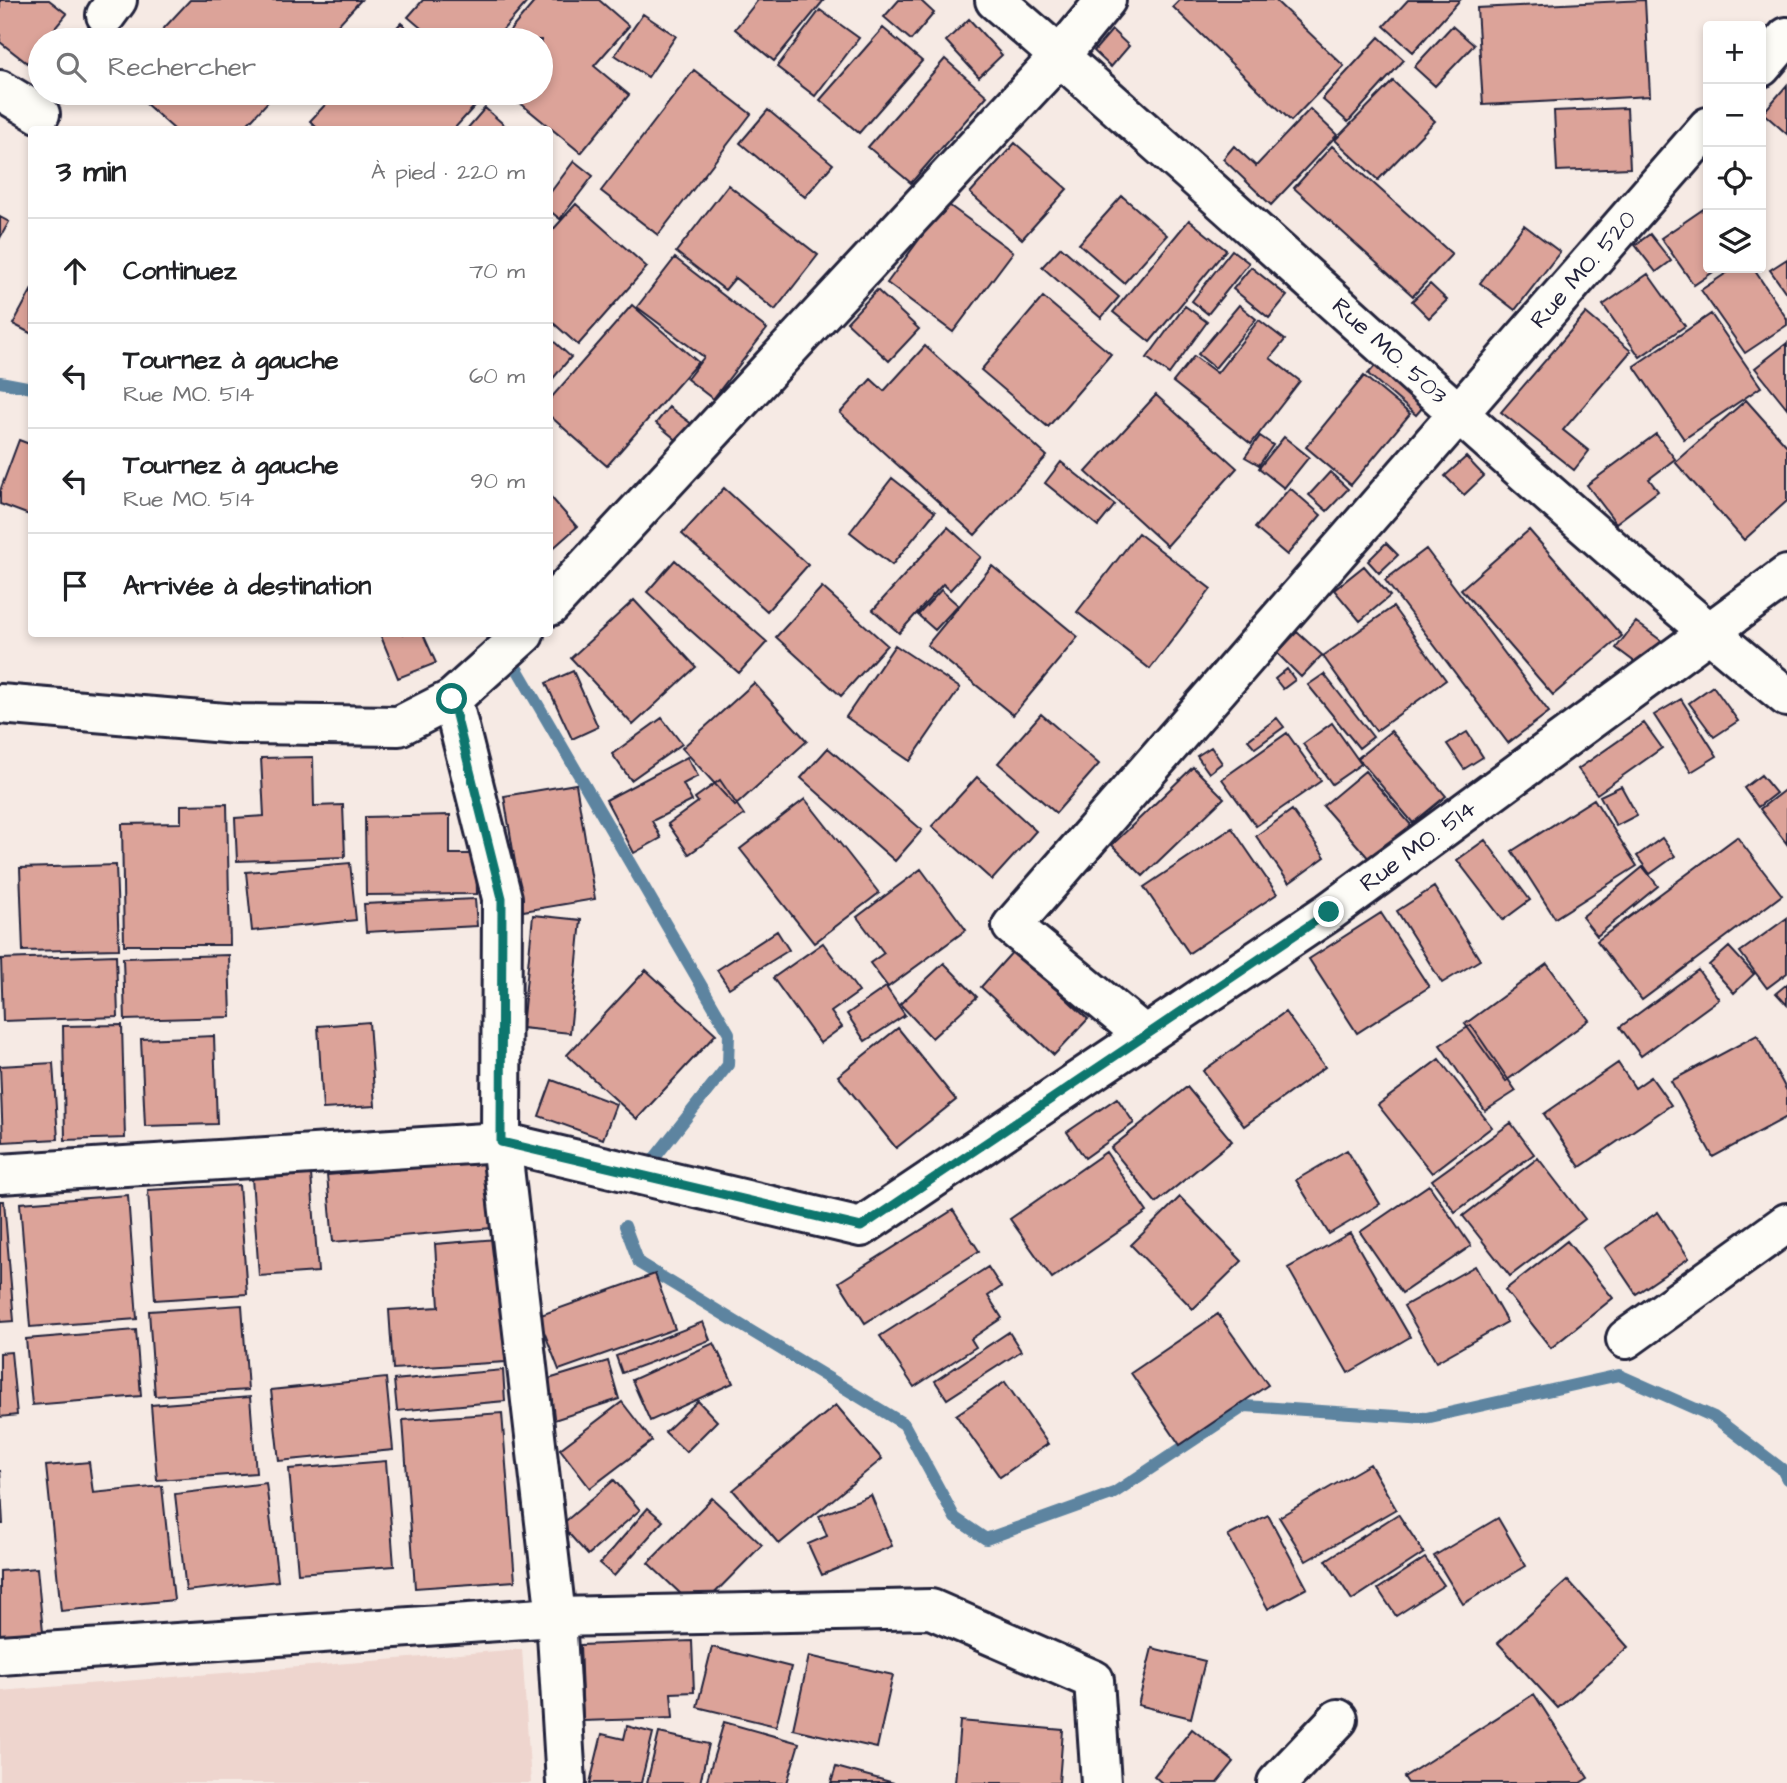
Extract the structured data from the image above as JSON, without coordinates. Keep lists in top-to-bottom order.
{
  "streets": {
    "street": ["Rue MO. 520", "Rue MO. 503", "Rue MO. 514"]
  },
  "crossings": [
    ["Rue MO. 520", "Rue MO. 503"],
    ["Rue MO. 520", "Rue MO. 514"],
    ["Rue MO. 503", "Rue MO. 514"]
  ],
  "page": {
    "map_buttons": ["+", "−"],
    "search": "Rechercher",
    "heading": ["3 min", "À pied · 220 m"],
    "list": [
      ["Continuez", "70 m"],
      ["Tournez à gauche", "Rue MO. 514", "60 m"],
      ["Tournez à gauche", "Rue MO. 514", "90 m"],
      "Arrivée à destination"
    ]
  }
}
